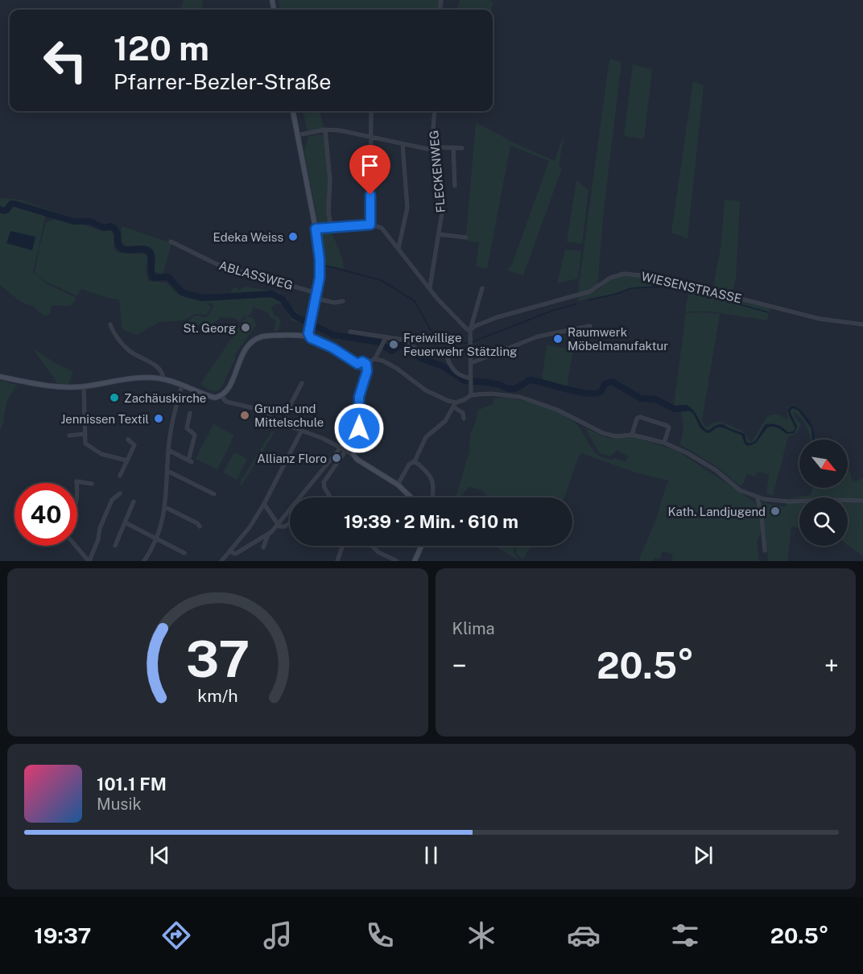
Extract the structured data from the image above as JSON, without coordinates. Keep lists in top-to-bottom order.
{
  "streets": {
    "street": ["FLECKENWEG", "ABLASSWEG", "WIESENSTRASSE"]
  },
  "places": [
    "Edeka Weiss",
    "St. Georg",
    "Raumwerk Möbelmanufaktur",
    "Freiwillige Feuerwehr Stätzling",
    "Zachäuskirche",
    "Grund- und Mittelschule",
    "Jennissen Textil",
    "Allianz Floro",
    "Kath. Landjugend"
  ],
  "north": "bottom right",
  "page": {
    "turn": ["120 m", "Pfarrer-Bezler-Straße"],
    "limit": "40",
    "trip": "19:39 · 2 Min. · 610 m",
    "tile": "Klima",
    "heat": ["−", "20.5°", "+"],
    "song": ["101.1 FM", "Musik"],
    "tabs": ["19:37", "20.5°"],
    "gauge": ["37", "km/h"]
  }
}
